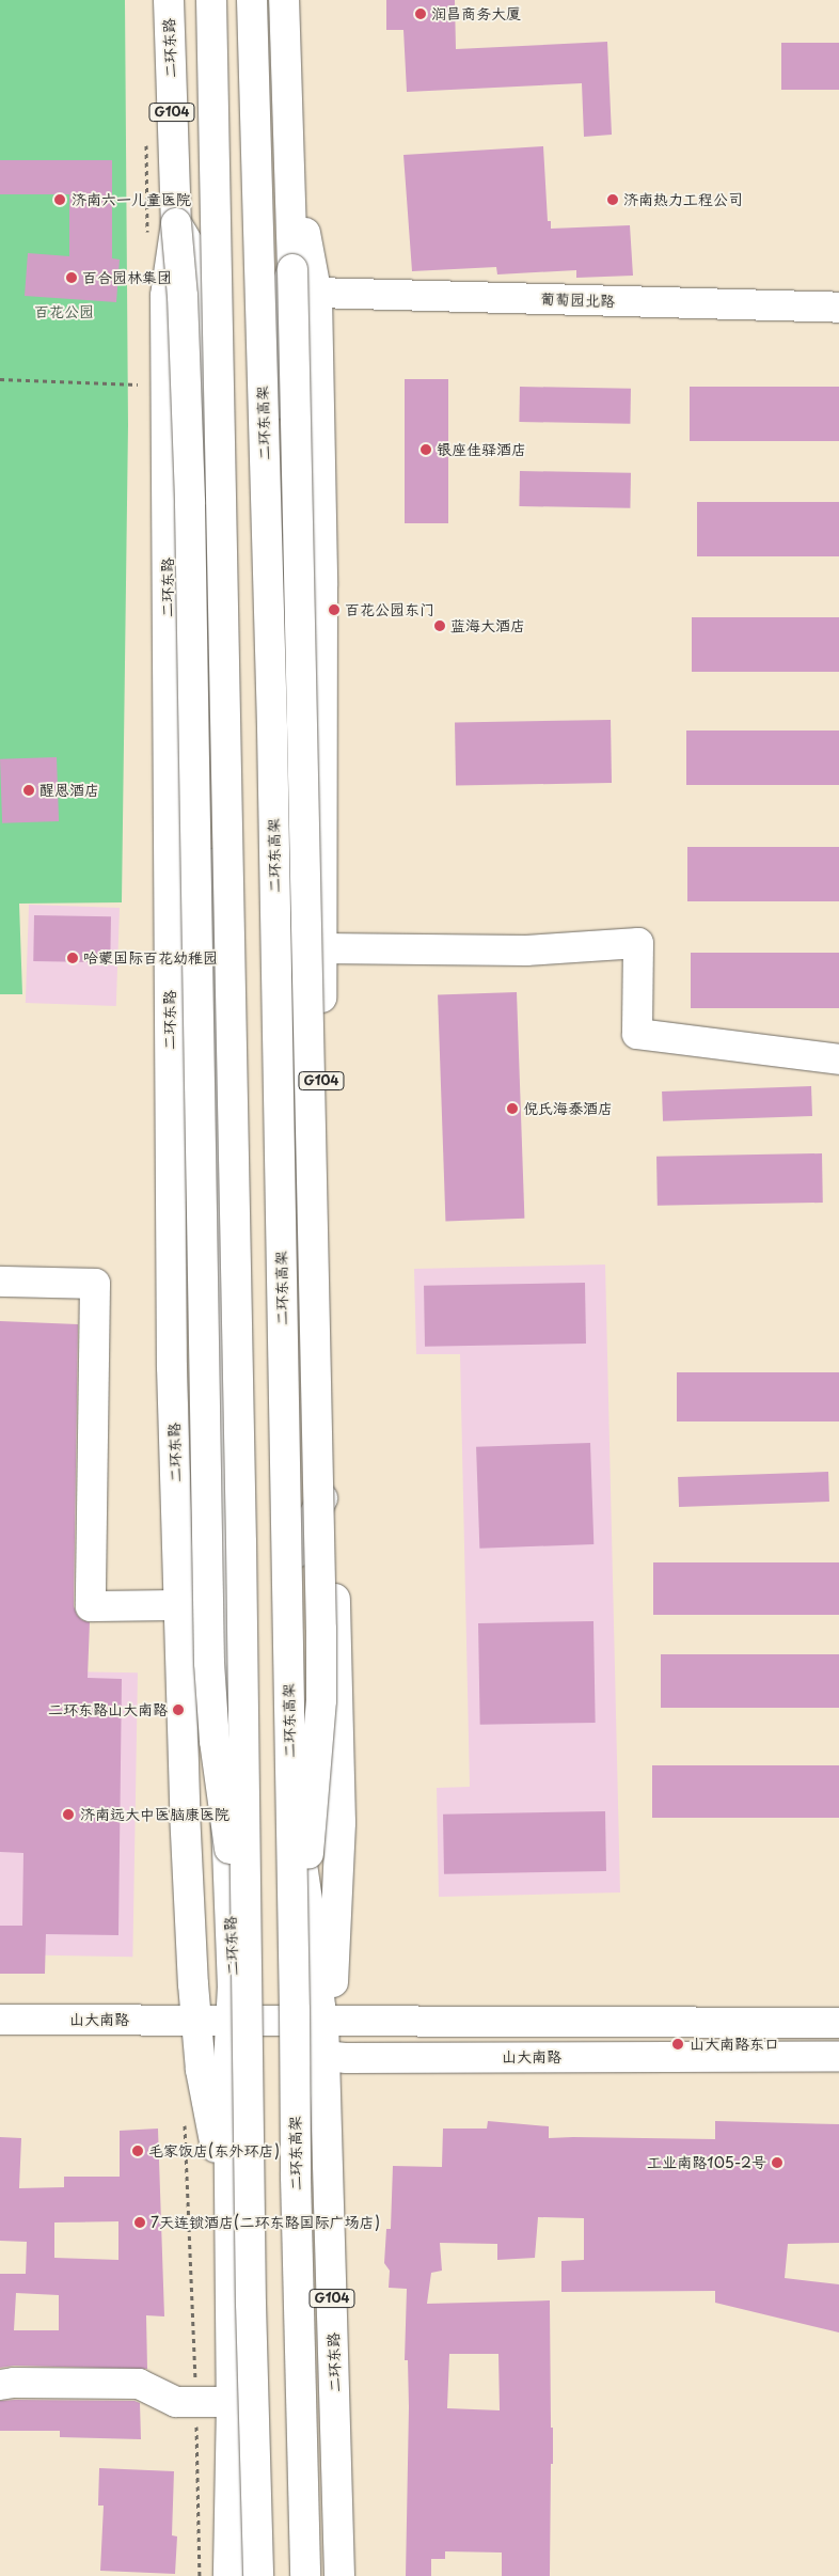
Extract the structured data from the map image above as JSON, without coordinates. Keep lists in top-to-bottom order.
{
  "streets": {
    "main road": [
      "二环东路",
      "G104",
      "葡萄园北路",
      "二环东高架",
      "山大南路"
    ]
  },
  "crossings": [
    ["二环东路", "葡萄园北路"],
    ["二环东路", "山大南路"]
  ],
  "parks": ["百花公园"],
  "places": [
    "润昌商务大厦",
    "济南六一儿童医院",
    "济南热力工程公司",
    "百合园林集团",
    "银座佳驿酒店",
    "百花公园东门",
    "蓝海大酒店",
    "醒恩酒店",
    "哈蒙国际百花幼稚园",
    "倪氏海泰酒店",
    "二环东路山大南路",
    "济南远大中医脑康医院",
    "山大南路东口",
    "毛家饭店(东外环店)",
    "工业南路105-2号",
    "7天连锁酒店(二环东路国际广场店)"
  ]
}
